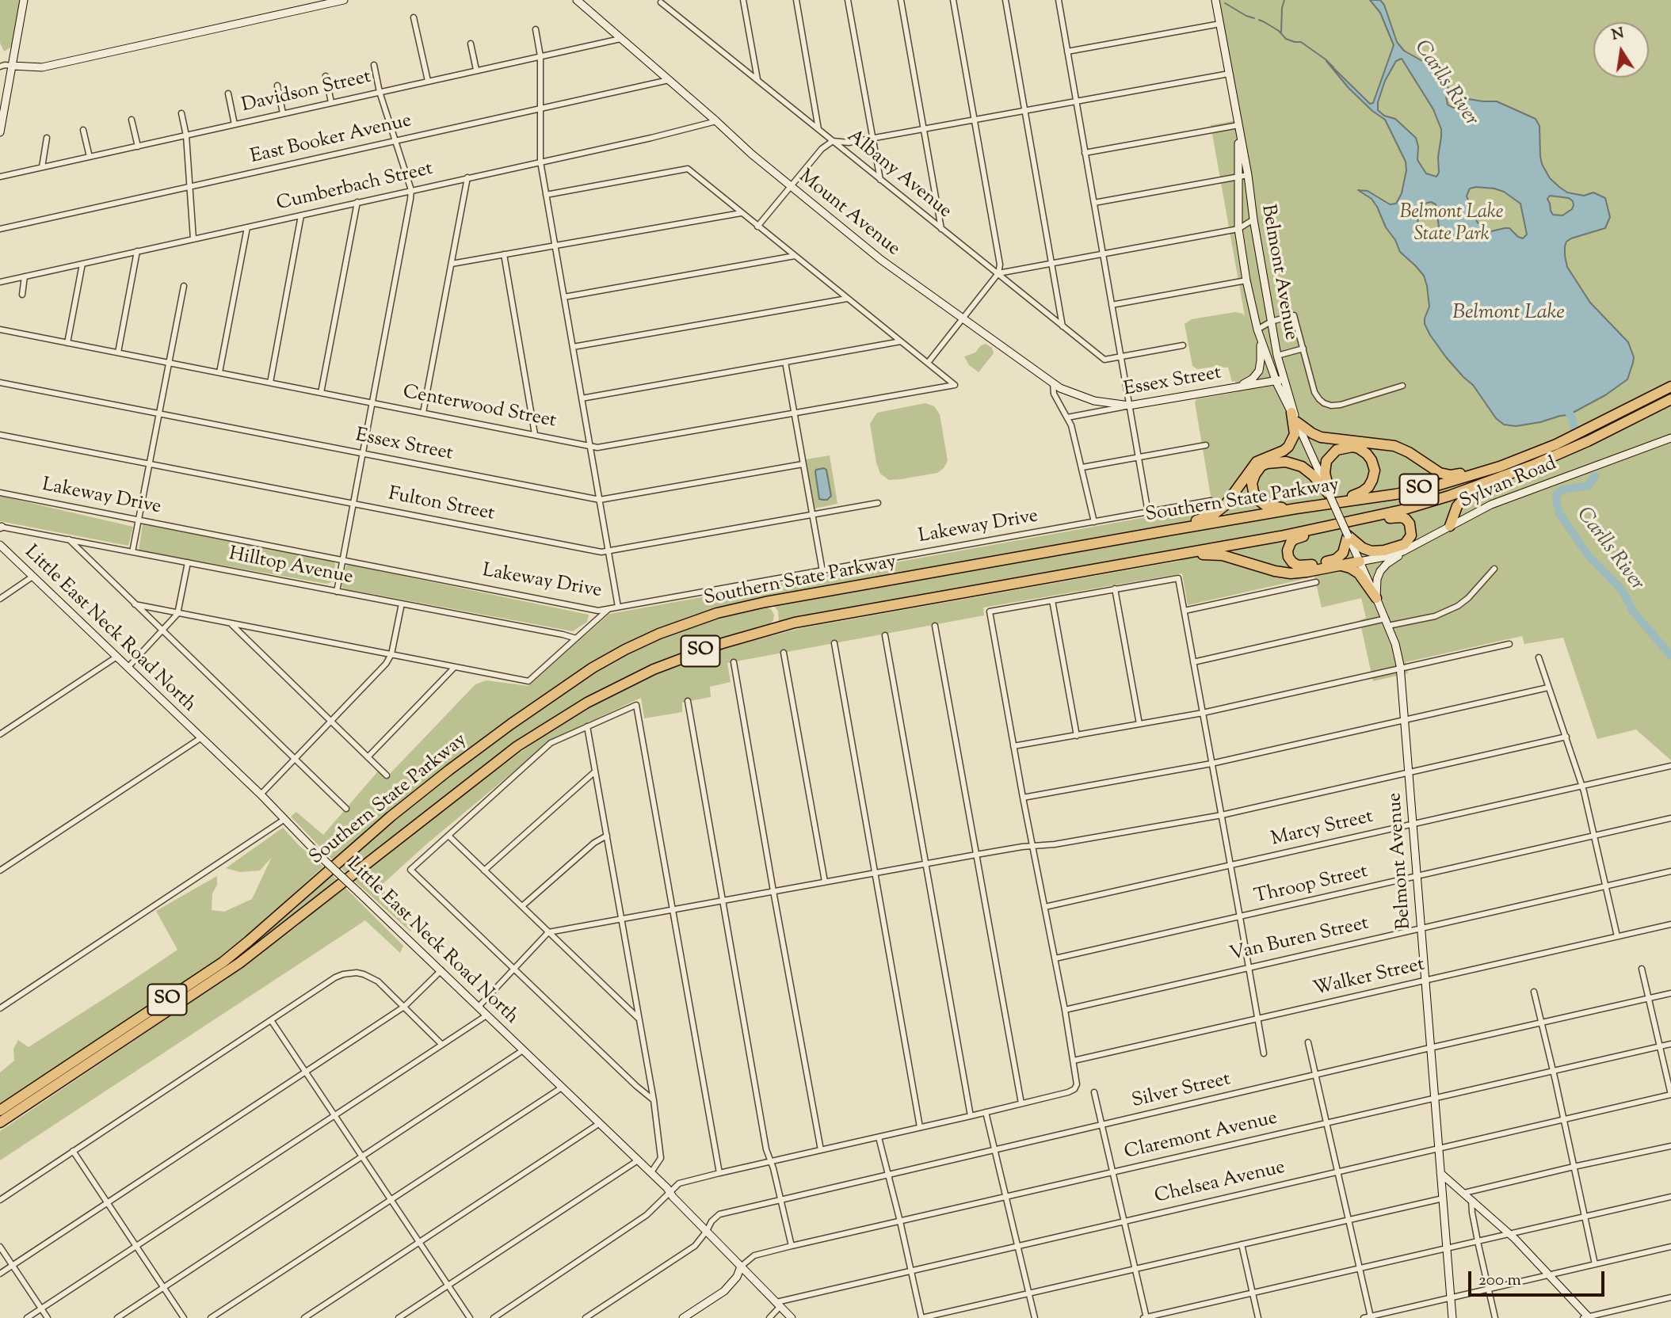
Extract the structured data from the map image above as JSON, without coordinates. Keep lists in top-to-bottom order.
{
  "streets": {
    "highway": ["SO", "Southern State Parkway"],
    "street": [
      "Davidson Street",
      "East Booker Avenue",
      "Albany Avenue",
      "Cumberbach Street",
      "Mount Avenue",
      "Belmont Avenue",
      "Essex Street",
      "Centerwood Street",
      "Sylvan Road",
      "Lakeway Drive",
      "Fulton Street",
      "Hilltop Avenue",
      "Little East Neck Road North",
      "Marcy Street",
      "Throop Street",
      "Van Buren Street",
      "Walker Street",
      "Silver Street",
      "Claremont Avenue",
      "Chelsea Avenue"
    ]
  },
  "crossings": [
    ["Davidson Street", "Mount Avenue"],
    ["East Booker Avenue", "Mount Avenue"],
    ["Cumberbach Street", "Mount Avenue"],
    ["Mount Avenue", "Essex Street"],
    ["Belmont Avenue", "Essex Street"],
    ["Belmont Avenue", "Sylvan Road"],
    ["Belmont Avenue", "Southern State Parkway"],
    ["Belmont Avenue", "Marcy Street"],
    ["Belmont Avenue", "Throop Street"],
    ["Belmont Avenue", "Van Buren Street"],
    ["Belmont Avenue", "Walker Street"],
    ["Belmont Avenue", "Silver Street"],
    ["Belmont Avenue", "Claremont Avenue"],
    ["Belmont Avenue", "Chelsea Avenue"],
    ["Little East Neck Road North", "Silver Street"],
    ["Little East Neck Road North", "Claremont Avenue"],
    ["Little East Neck Road North", "Chelsea Avenue"]
  ],
  "water": ["Carlls River", "Belmont Lake"],
  "parks": ["Belmont Lake State Park"],
  "scale_bar": "200 m",
  "north": "top"
}
